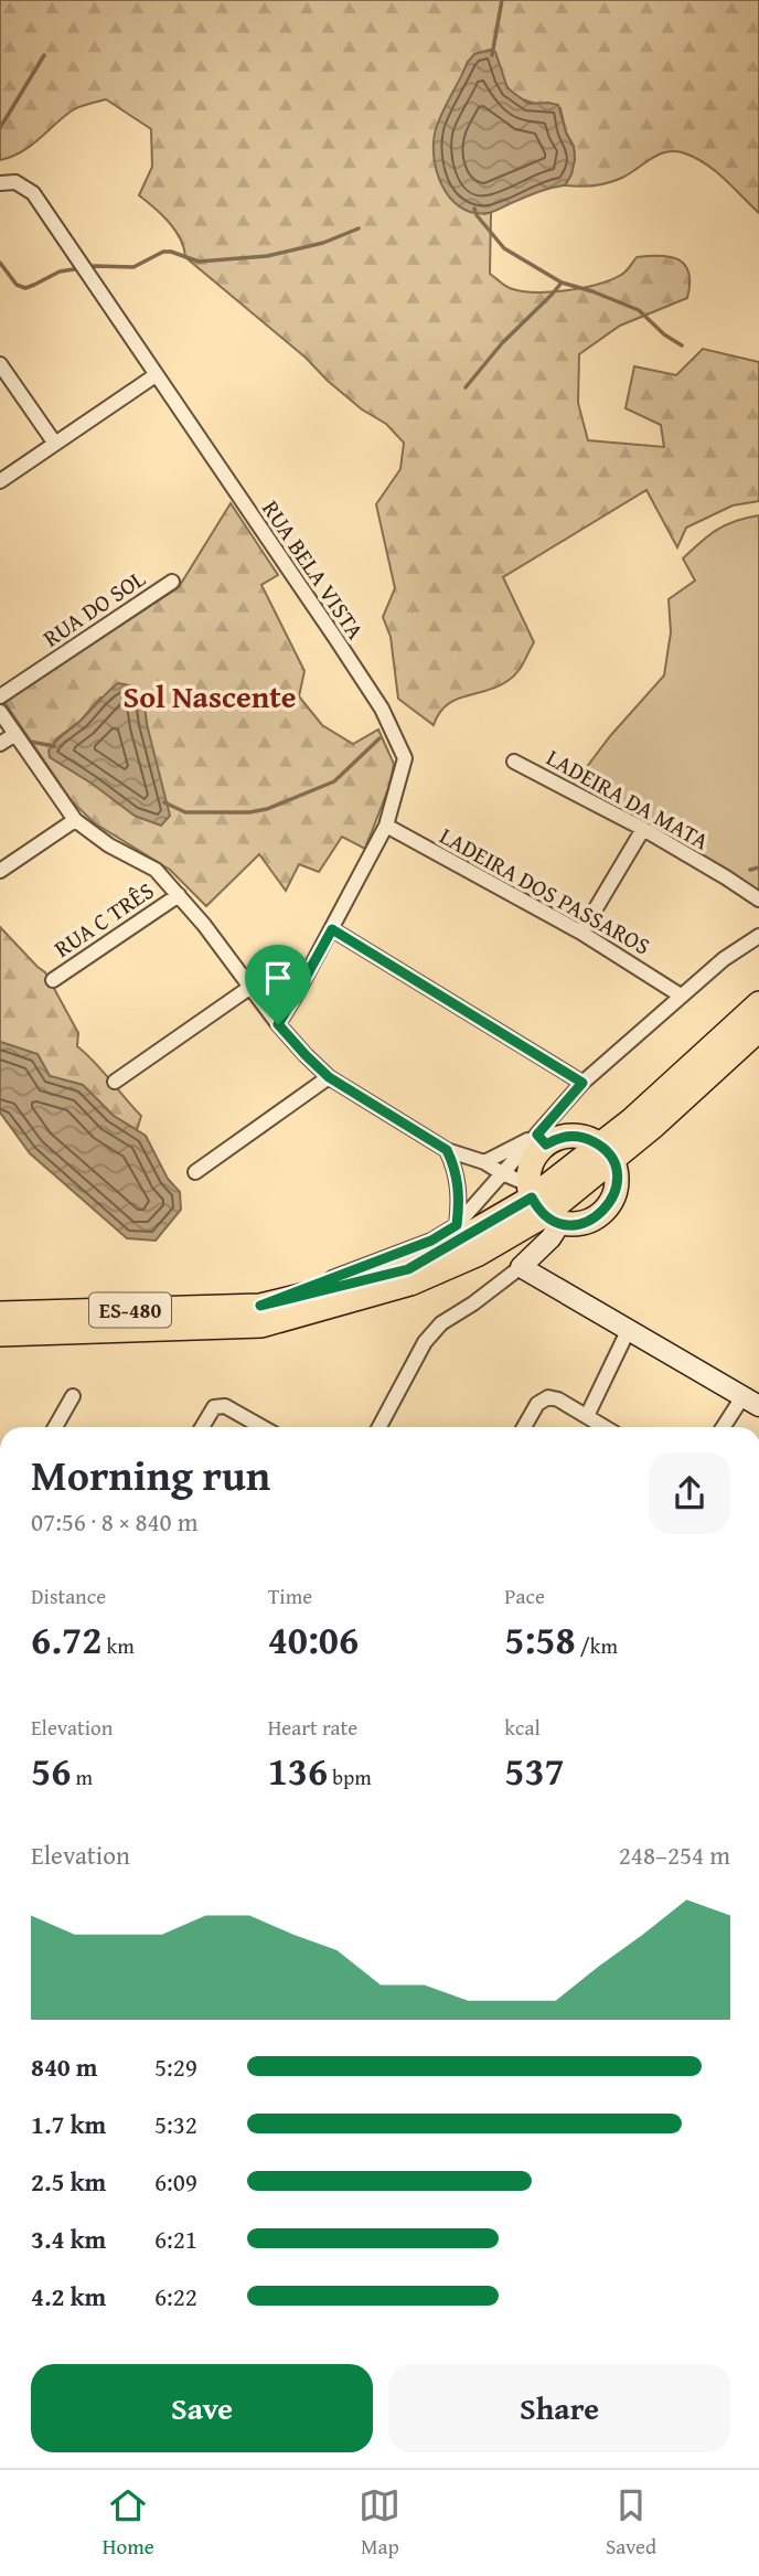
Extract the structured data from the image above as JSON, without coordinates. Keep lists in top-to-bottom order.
{
  "streets": {
    "main road": ["ES-480"],
    "street": [
      "RUA BELA VISTA",
      "RUA DO SOL",
      "LADEIRA DA MATA",
      "LADEIRA DOS PASSAROS",
      "RUA C TRÊS"
    ]
  },
  "crossings": [
    ["RUA BELA VISTA", "LADEIRA DOS PASSAROS"]
  ],
  "districts": ["Sol Nascente"],
  "page": {
    "heading": ["Morning run", "07:56 · 8 × 840 m"],
    "stats": [
      ["Distance", "6.72 km"],
      ["Time", "40:06"],
      ["Pace", "5:58 /km"],
      ["Elevation", "56 m"],
      ["Heart rate", "136 bpm"],
      ["kcal", "537"]
    ],
    "chart": ["Elevation", "248–254 m"],
    "list": [
      {
        "name": "840 m",
        "note": "5:29"
      },
      {
        "name": "1.7 km",
        "note": "5:32"
      },
      {
        "name": "2.5 km",
        "note": "6:09"
      },
      {
        "name": "3.4 km",
        "note": "6:21"
      },
      {
        "name": "4.2 km",
        "note": "6:22"
      }
    ],
    "buttons": ["Save", "Share"],
    "tabs": ["Home", "Map", "Saved"]
  }
}
